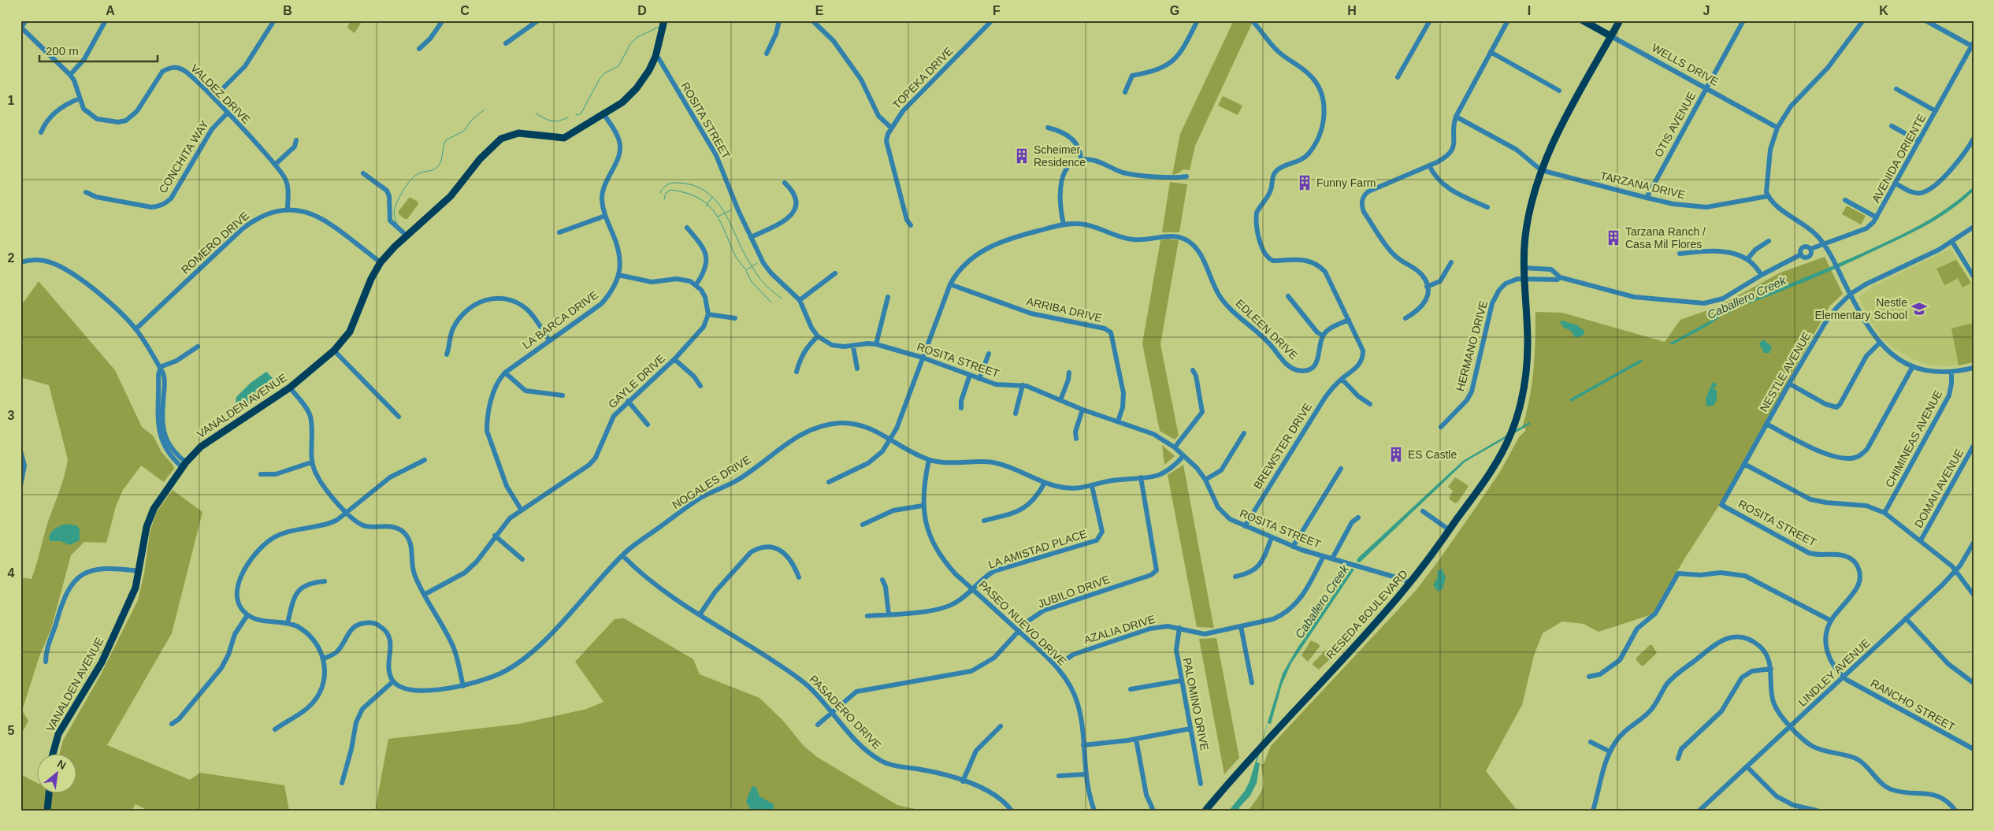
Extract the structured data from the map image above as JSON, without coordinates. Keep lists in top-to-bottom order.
{
  "streets": {
    "main road": ["WELLS DRIVE", "VANALDEN AVENUE", "RESEDA BOULEVARD"],
    "street": [
      "TOPEKA DRIVE",
      "VALDEZ DRIVE",
      "ROSITA STREET",
      "OTIS AVENUE",
      "CONCHITA WAY",
      "AVENIDA ORIENTE",
      "TARZANA DRIVE",
      "ROMERO DRIVE",
      "ARRIBA DRIVE",
      "LA BARCA DRIVE",
      "EDLEEN DRIVE",
      "HERMANO DRIVE",
      "NESTLE AVENUE",
      "GAYLE DRIVE",
      "CHIMINEAS AVENUE",
      "BREWSTER DRIVE",
      "NOGALES DRIVE",
      "DOMAN AVENUE",
      "LA AMISTAD PLACE",
      "JUBILO DRIVE",
      "PASEO NUEVO DRIVE",
      "AZALIA DRIVE",
      "LINDLEY AVENUE",
      "PALOMINO DRIVE",
      "RANCHO STREET",
      "PASADERO DRIVE"
    ]
  },
  "crossings": [
    ["WELLS DRIVE", "OTIS AVENUE"],
    ["WELLS DRIVE", "RESEDA BOULEVARD"],
    ["VALDEZ DRIVE", "CONCHITA WAY"],
    ["VALDEZ DRIVE", "ROMERO DRIVE"],
    ["ROSITA STREET", "ARRIBA DRIVE"],
    ["ROSITA STREET", "NESTLE AVENUE"],
    ["ROSITA STREET", "VANALDEN AVENUE"],
    ["ROSITA STREET", "BREWSTER DRIVE"],
    ["ROSITA STREET", "NOGALES DRIVE"],
    ["ROSITA STREET", "RESEDA BOULEVARD"],
    ["ROSITA STREET", "AZALIA DRIVE"],
    ["ROSITA STREET", "LINDLEY AVENUE"],
    ["ROSITA STREET", "RANCHO STREET"],
    ["OTIS AVENUE", "TARZANA DRIVE"],
    ["AVENIDA ORIENTE", "HERMANO DRIVE"],
    ["AVENIDA ORIENTE", "RESEDA BOULEVARD"],
    ["TARZANA DRIVE", "RESEDA BOULEVARD"],
    ["ROMERO DRIVE", "VANALDEN AVENUE"],
    ["LA BARCA DRIVE", "GAYLE DRIVE"],
    ["LA BARCA DRIVE", "VANALDEN AVENUE"],
    ["HERMANO DRIVE", "RESEDA BOULEVARD"],
    ["NOGALES DRIVE", "LA AMISTAD PLACE"],
    ["NOGALES DRIVE", "JUBILO DRIVE"],
    ["NOGALES DRIVE", "PASEO NUEVO DRIVE"],
    ["NOGALES DRIVE", "PASADERO DRIVE"],
    ["LA AMISTAD PLACE", "PASEO NUEVO DRIVE"],
    ["JUBILO DRIVE", "PASEO NUEVO DRIVE"],
    ["JUBILO DRIVE", "PASADERO DRIVE"],
    ["PASEO NUEVO DRIVE", "AZALIA DRIVE"],
    ["AZALIA DRIVE", "PALOMINO DRIVE"],
    ["LINDLEY AVENUE", "RANCHO STREET"]
  ],
  "water": ["Caballero Creek"],
  "places": {
    "building": [
      "Scheimer Residence",
      "Funny Farm",
      "Tarzana Ranch / Casa Mil Flores",
      "ES Castle"
    ],
    "school or university": ["Nestle Elementary School"]
  },
  "scale_bar": "200 m",
  "north": "top right",
  "grid": {
    "columns": [
      "A",
      "B",
      "C",
      "D",
      "E",
      "F",
      "G",
      "H",
      "I",
      "J",
      "K"
    ],
    "rows": [
      "1",
      "2",
      "3",
      "4",
      "5"
    ]
  }
}
